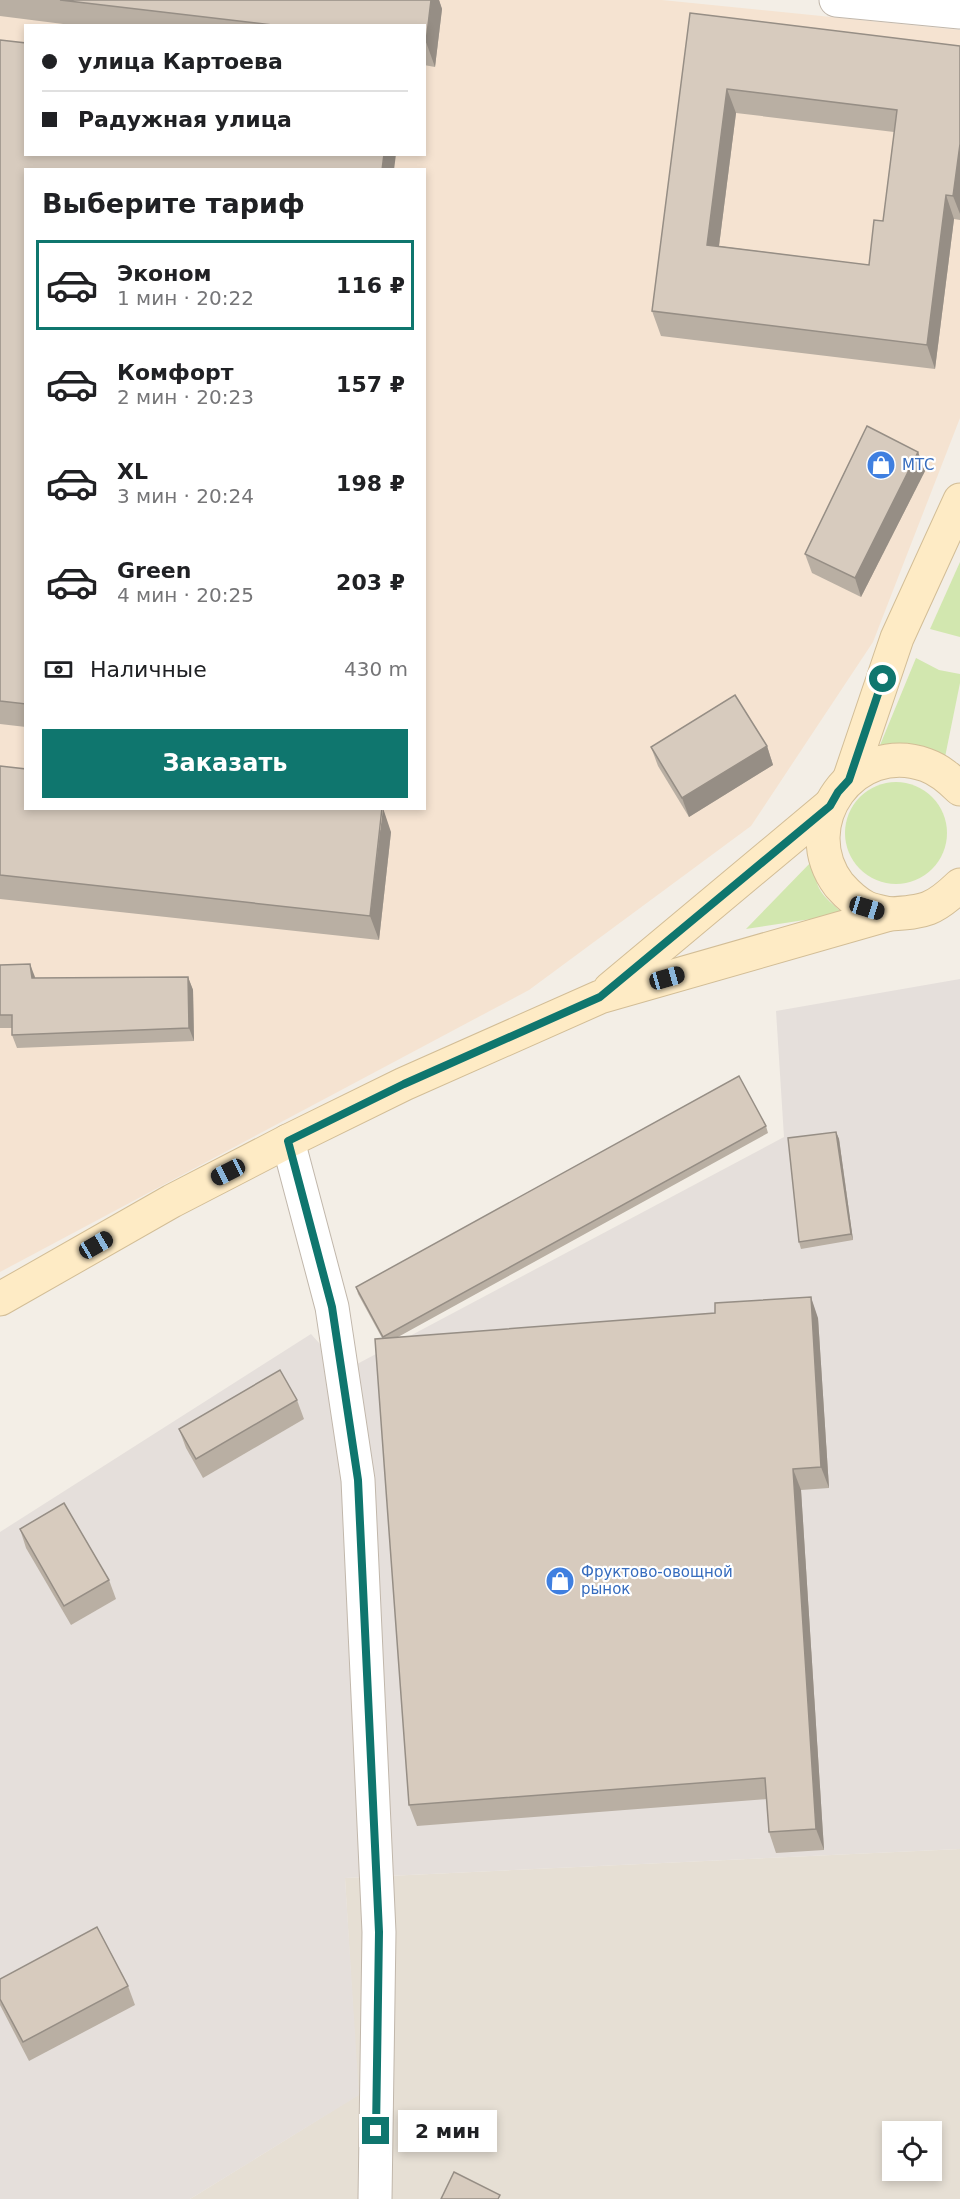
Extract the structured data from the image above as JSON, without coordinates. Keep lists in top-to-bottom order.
{
  "places": {
    "shop": ["МТС", "Фруктово-овощной рынок"]
  },
  "page": {
    "banner": ["улица Картоева", "Радужная улица"],
    "heading": "Выберите тариф",
    "list": [
      {
        "name": "Эконом",
        "note": "1 мин · 20:22",
        "value": "116 ₽"
      },
      {
        "name": "Комфорт",
        "note": "2 мин · 20:23",
        "value": "157 ₽"
      },
      {
        "name": "XL",
        "note": "3 мин · 20:24",
        "value": "198 ₽"
      },
      {
        "name": "Green",
        "note": "4 мин · 20:25",
        "value": "203 ₽"
      }
    ],
    "pay": ["Наличные", "430 m"],
    "buttons": "Заказать",
    "bubble": "2 мин"
  }
}
